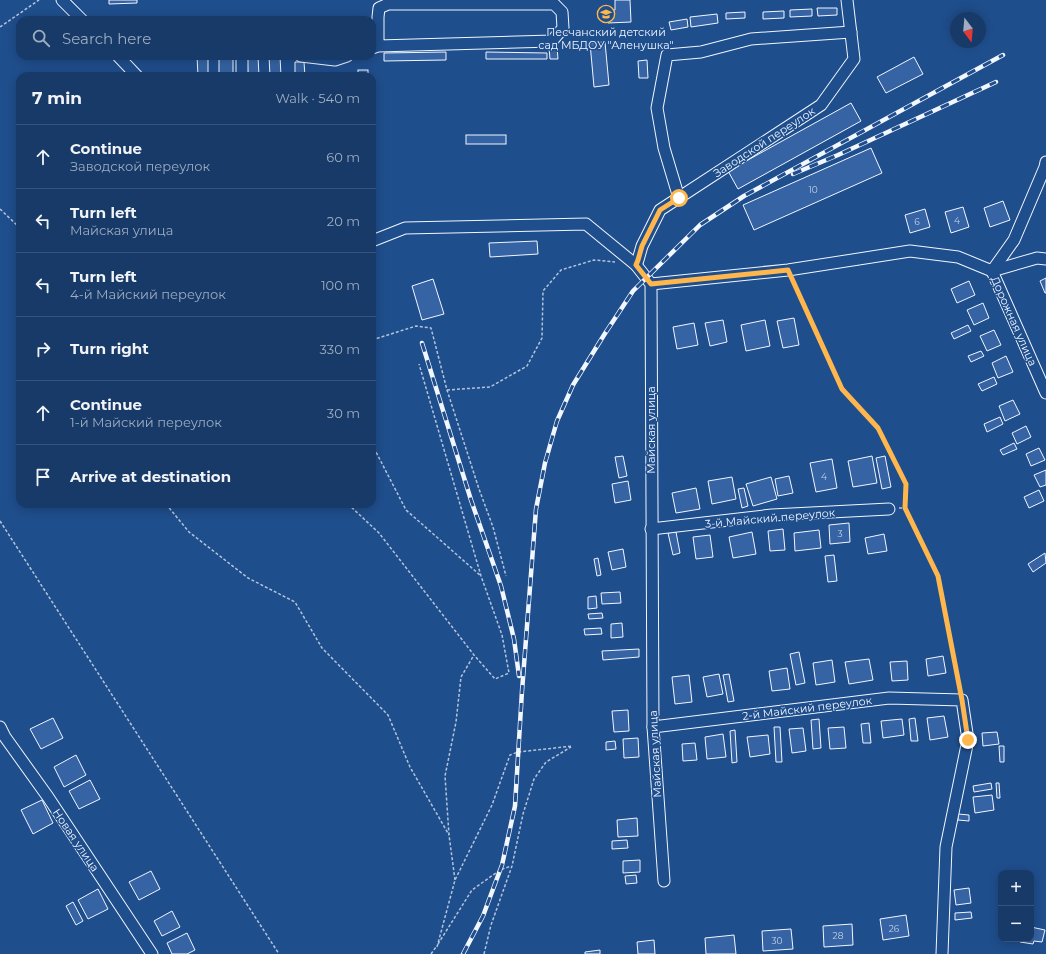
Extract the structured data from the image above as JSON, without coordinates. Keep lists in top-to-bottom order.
{
  "streets": {
    "street": [
      "Заводской переулок",
      "Дорожная улица",
      "Майская улица",
      "3-й Майский переулок",
      "2-й Майский переулок",
      "Новая улица"
    ]
  },
  "crossings": [
    ["Майская улица", "3-й Майский переулок"],
    ["Майская улица", "2-й Майский переулок"]
  ],
  "places": {
    "school or university": ["Песчанский детский сад МБДОУ \"Аленушка\""]
  },
  "house_numbers": [
    "10",
    "4",
    "6",
    "4",
    "3",
    "26",
    "28",
    "30"
  ],
  "north": "bottom",
  "page": {
    "search": "Search here",
    "heading": ["7 min", "Walk · 540 m"],
    "list": [
      ["Continue", "Заводской переулок", "60 m"],
      ["Turn left", "Майская улица", "20 m"],
      ["Turn left", "4-й Майский переулок", "100 m"],
      ["Turn right", "330 m"],
      ["Continue", "1-й Майский переулок", "30 m"],
      "Arrive at destination"
    ],
    "map_buttons": ["+", "−"]
  }
}
